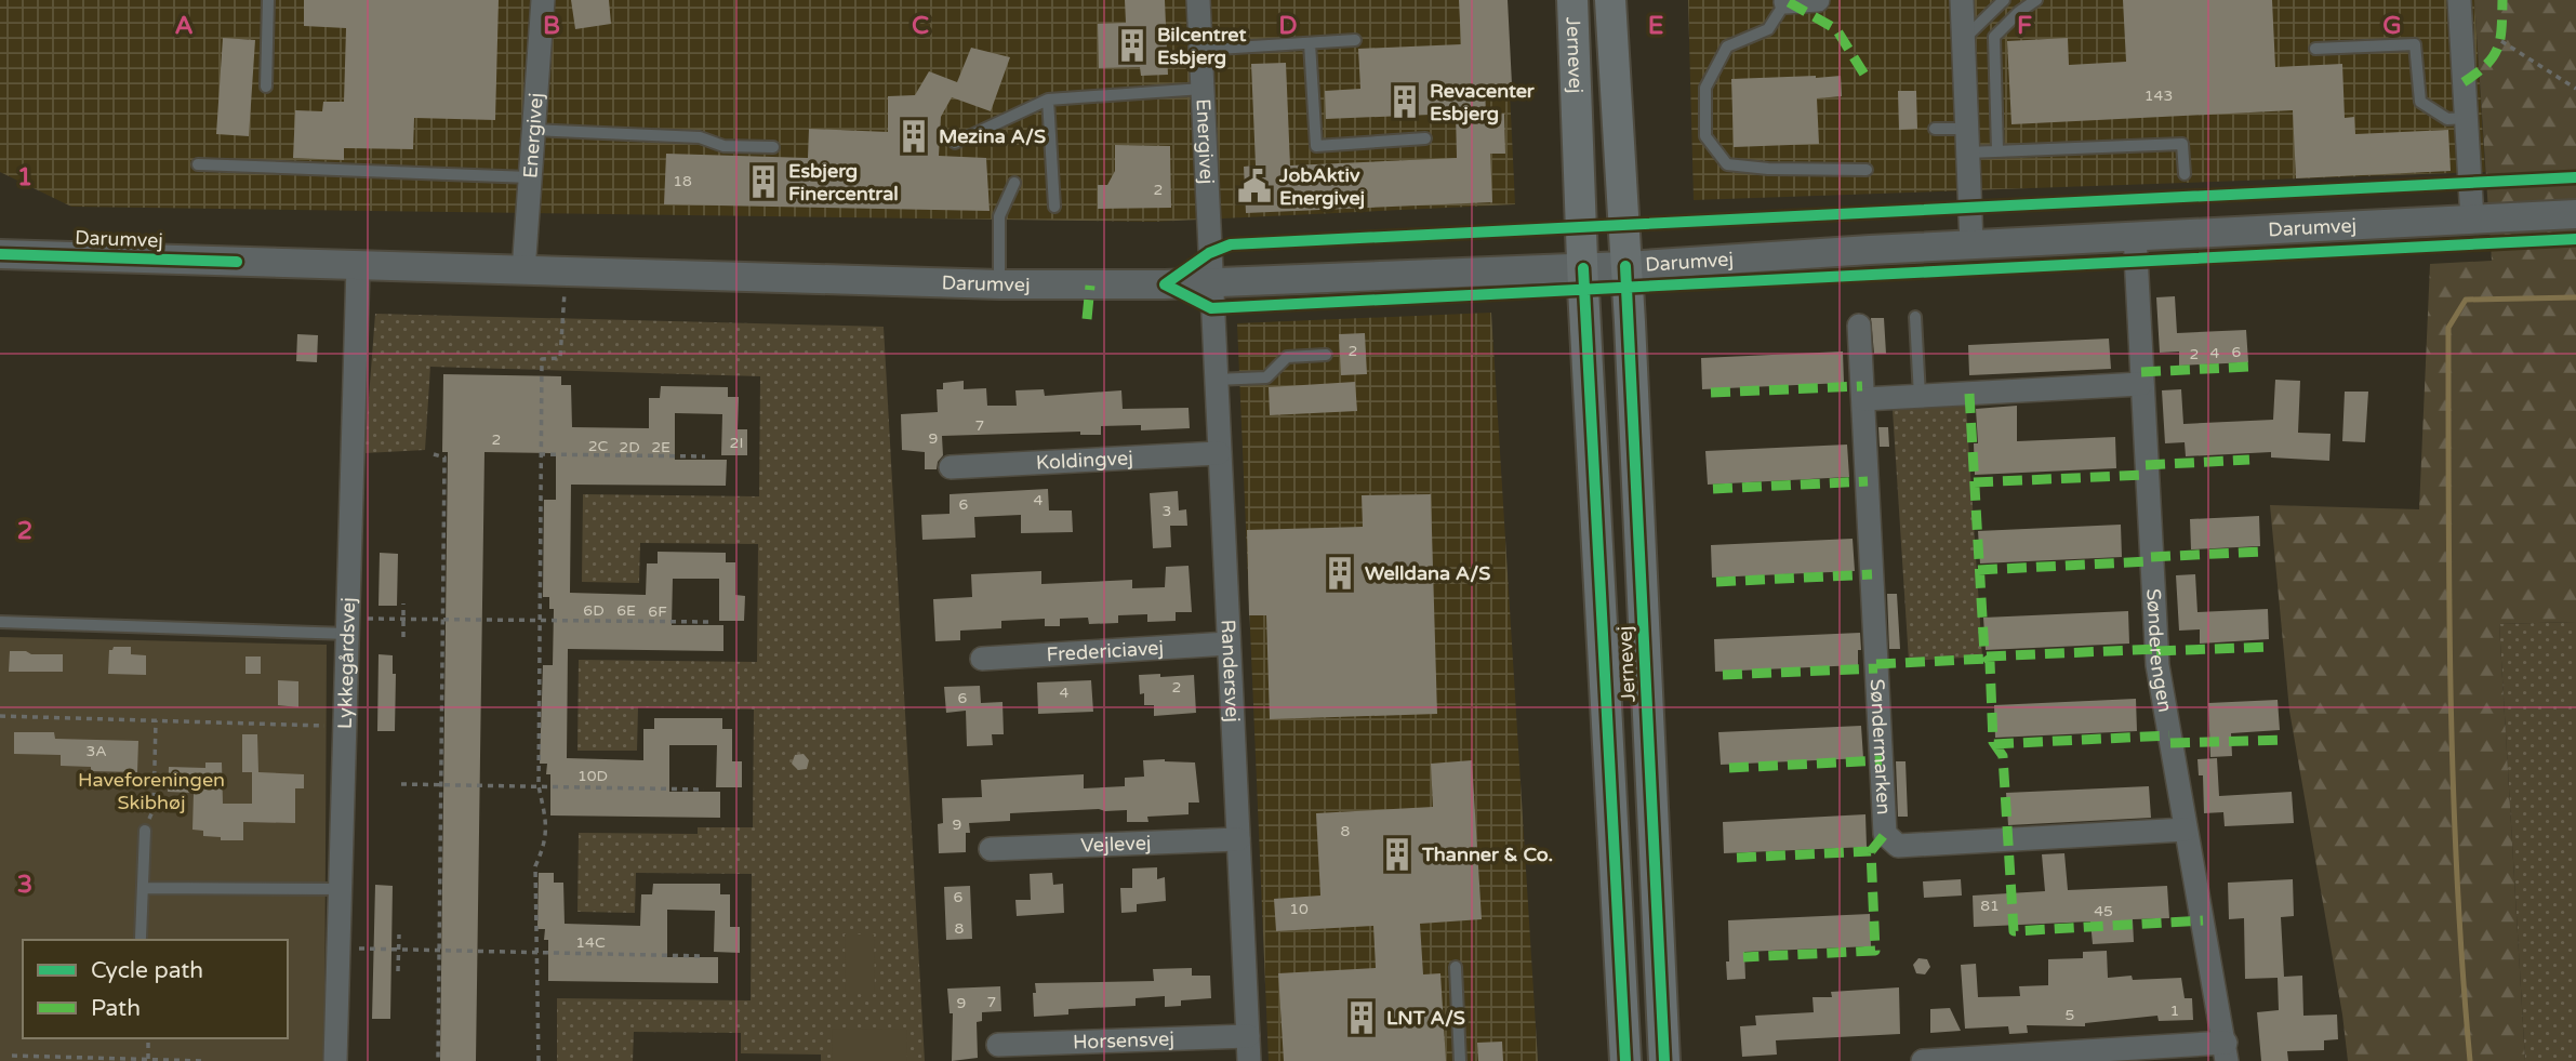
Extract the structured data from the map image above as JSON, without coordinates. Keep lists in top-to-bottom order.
{
  "streets": {
    "main road": ["Jernevej"],
    "street": [
      "Energivej",
      "Darumvej",
      "Koldingvej",
      "Sønderengen",
      "Fredericiavej",
      "Lykkegårdsvej",
      "Randersvej",
      "Søndermarken",
      "Vejlevej",
      "Horsensvej"
    ]
  },
  "crossings": [
    ["Jernevej", "Darumvej"],
    ["Energivej", "Darumvej"],
    ["Energivej", "Randersvej"],
    ["Darumvej", "Sønderengen"],
    ["Darumvej", "Lykkegårdsvej"],
    ["Darumvej", "Randersvej"],
    ["Koldingvej", "Randersvej"],
    ["Sønderengen", "Søndermarken"],
    ["Fredericiavej", "Randersvej"],
    ["Randersvej", "Vejlevej"],
    ["Randersvej", "Horsensvej"]
  ],
  "parks": ["Haveforeningen Skibhøj"],
  "places": {
    "building": [
      "Bilcentret Esbjerg",
      "Revacenter Esbjerg",
      "Mezina A/S",
      "Esbjerg Finercentral",
      "Welldana A/S",
      "Thanner & Co.",
      "LNT A/S"
    ],
    "public building": ["JobAktiv Energivej"]
  },
  "house_numbers": [
    "143",
    "18",
    "2",
    "2",
    "6",
    "4",
    "2",
    "7",
    "9",
    "2",
    "2I",
    "2C",
    "2D",
    "2E",
    "4",
    "6",
    "3",
    "6D",
    "6E",
    "6F",
    "2",
    "4",
    "6",
    "3A",
    "10D",
    "9",
    "8",
    "6",
    "81",
    "10",
    "45",
    "8",
    "14C",
    "7",
    "9",
    "1",
    "5"
  ],
  "legend": ["Cycle path", "Path"],
  "grid": {
    "columns": [
      "A",
      "B",
      "C",
      "D",
      "E",
      "F",
      "G"
    ],
    "rows": ["1", "2", "3"]
  }
}
